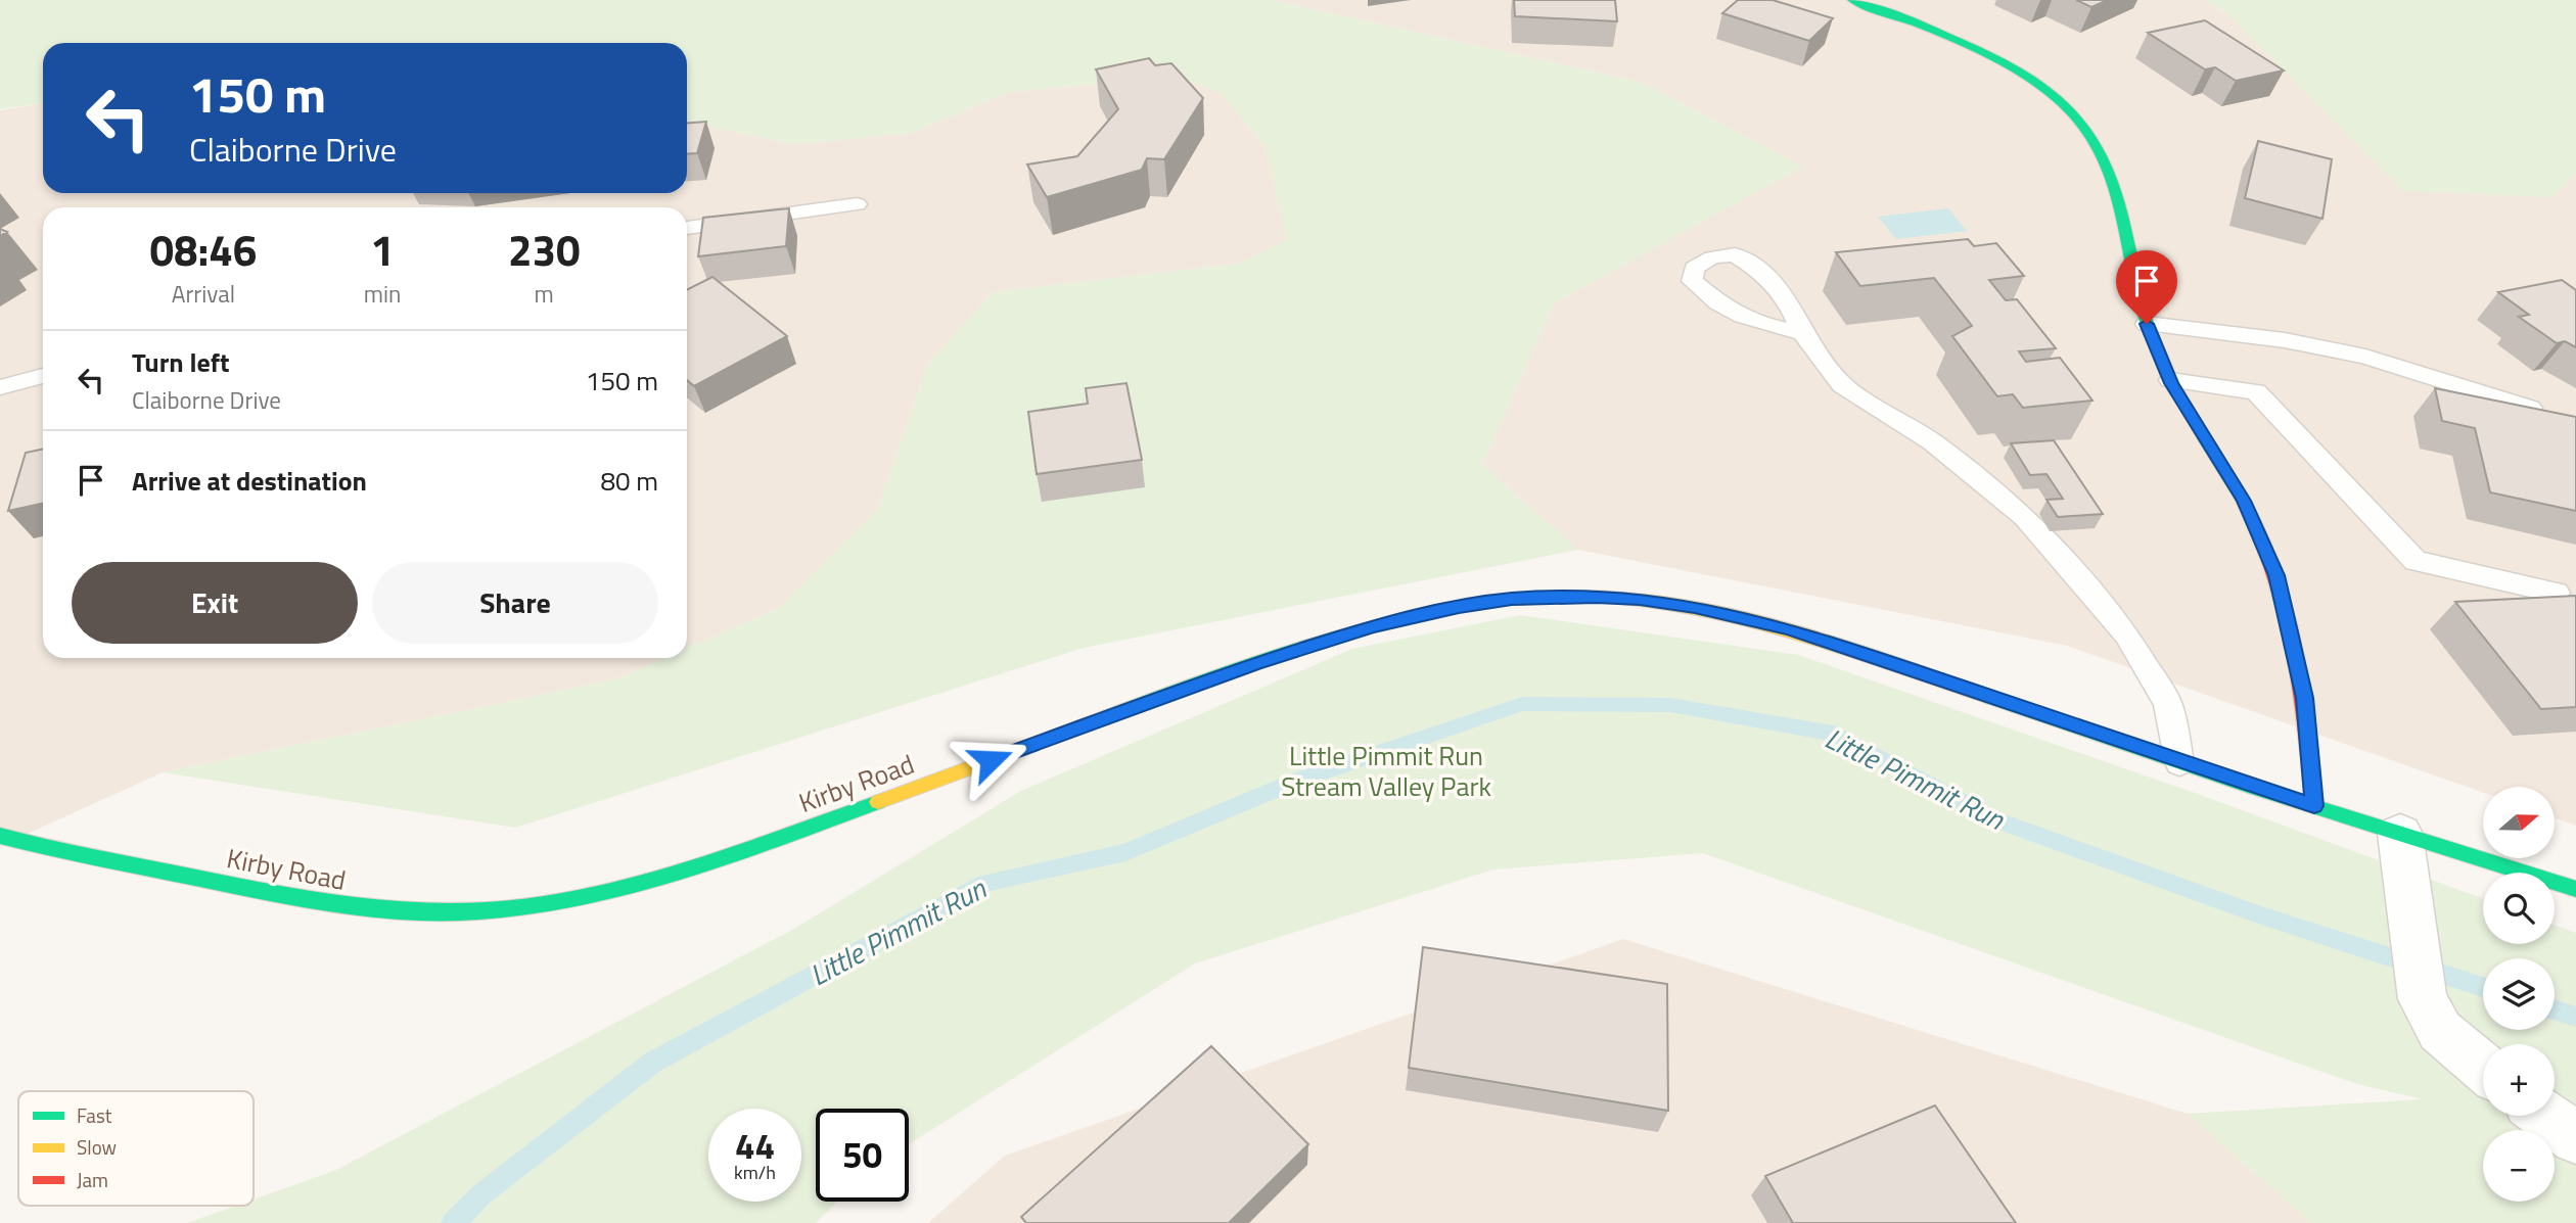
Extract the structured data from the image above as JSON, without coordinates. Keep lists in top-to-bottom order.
{
  "streets": {
    "main road": ["Kirby Road"]
  },
  "water": ["Little Pimmit Run"],
  "parks": ["Little Pimmit Run Stream Valley Park"],
  "legend": ["Fast", "Slow", "Jam"],
  "north": "right",
  "page": {
    "turn": ["150 m", "Claiborne Drive"],
    "eta": [
      "08:46",
      "Arrival",
      "1",
      "min",
      "230",
      "m"
    ],
    "list": [
      {
        "name": "Turn left",
        "note": "Claiborne Drive",
        "value": "150 m"
      },
      {
        "name": "Arrive at destination",
        "value": "80 m"
      }
    ],
    "buttons": ["Exit", "Share"],
    "map_buttons": ["+", "−"],
    "speed": "44 km/h",
    "limit": "50"
  }
}
